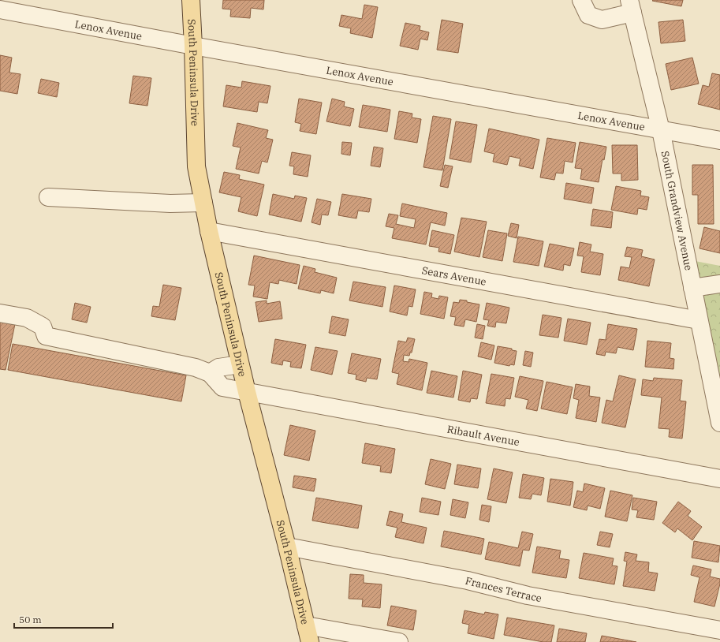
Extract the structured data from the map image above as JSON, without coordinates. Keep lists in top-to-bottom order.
{
  "streets": {
    "main road": ["South Peninsula Drive"],
    "street": [
      "Lenox Avenue",
      "South Grandview Avenue",
      "Sears Avenue",
      "Ribault Avenue",
      "Frances Terrace"
    ]
  },
  "crossings": [
    ["Lenox Avenue", "South Peninsula Drive"],
    ["Lenox Avenue", "South Grandview Avenue"],
    ["South Peninsula Drive", "Sears Avenue"],
    ["South Peninsula Drive", "Ribault Avenue"],
    ["South Peninsula Drive", "Frances Terrace"],
    ["South Grandview Avenue", "Sears Avenue"]
  ],
  "scale_bar": "50 m"
}
